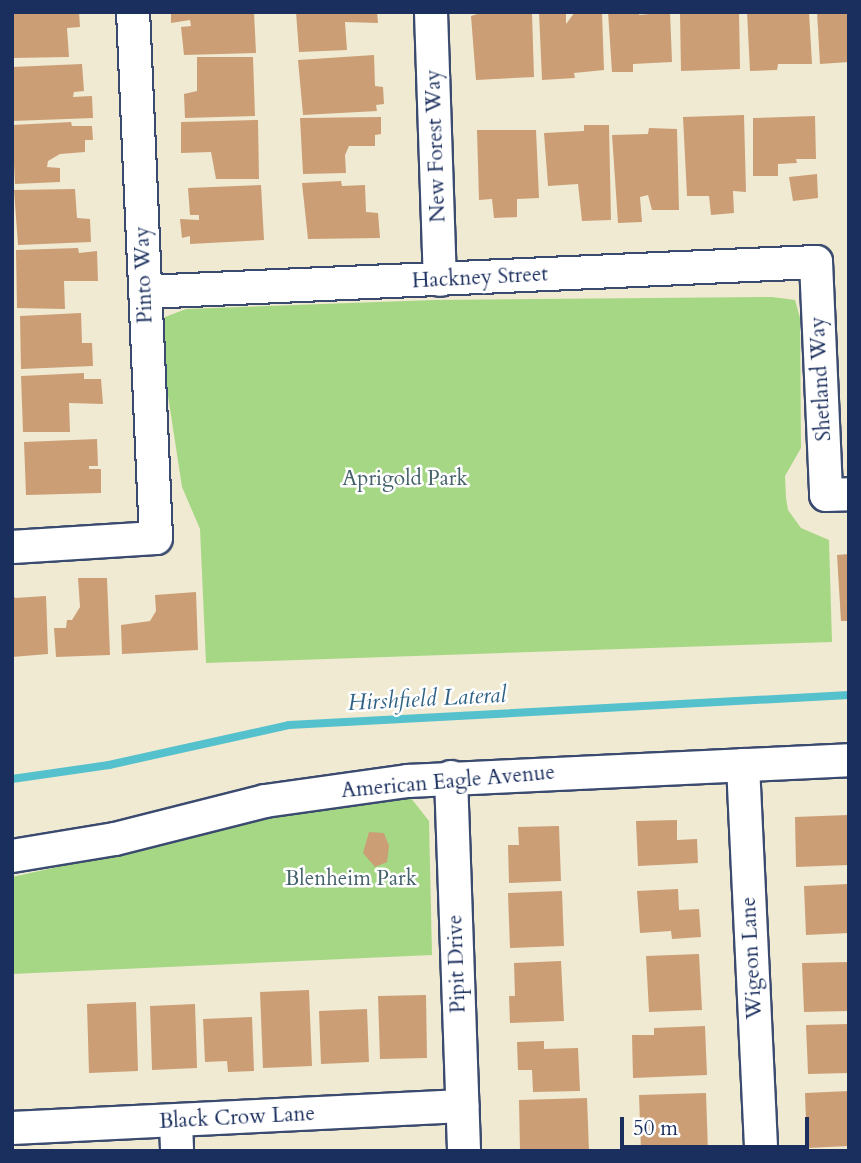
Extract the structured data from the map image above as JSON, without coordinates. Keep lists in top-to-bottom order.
{
  "streets": {
    "street": [
      "New Forest Way",
      "Pinto Way",
      "Hackney Street",
      "Shetland Way",
      "American Eagle Avenue",
      "Wigeon Lane",
      "Pipit Drive",
      "Black Crow Lane"
    ]
  },
  "crossings": [
    ["New Forest Way", "Hackney Street"],
    ["Pinto Way", "Hackney Street"],
    ["Hackney Street", "Shetland Way"],
    ["American Eagle Avenue", "Wigeon Lane"],
    ["American Eagle Avenue", "Pipit Drive"],
    ["Pipit Drive", "Black Crow Lane"]
  ],
  "water": ["Hirshfield Lateral"],
  "parks": ["Aprigold Park", "Blenheim Park"],
  "scale_bar": "50 m"
}
